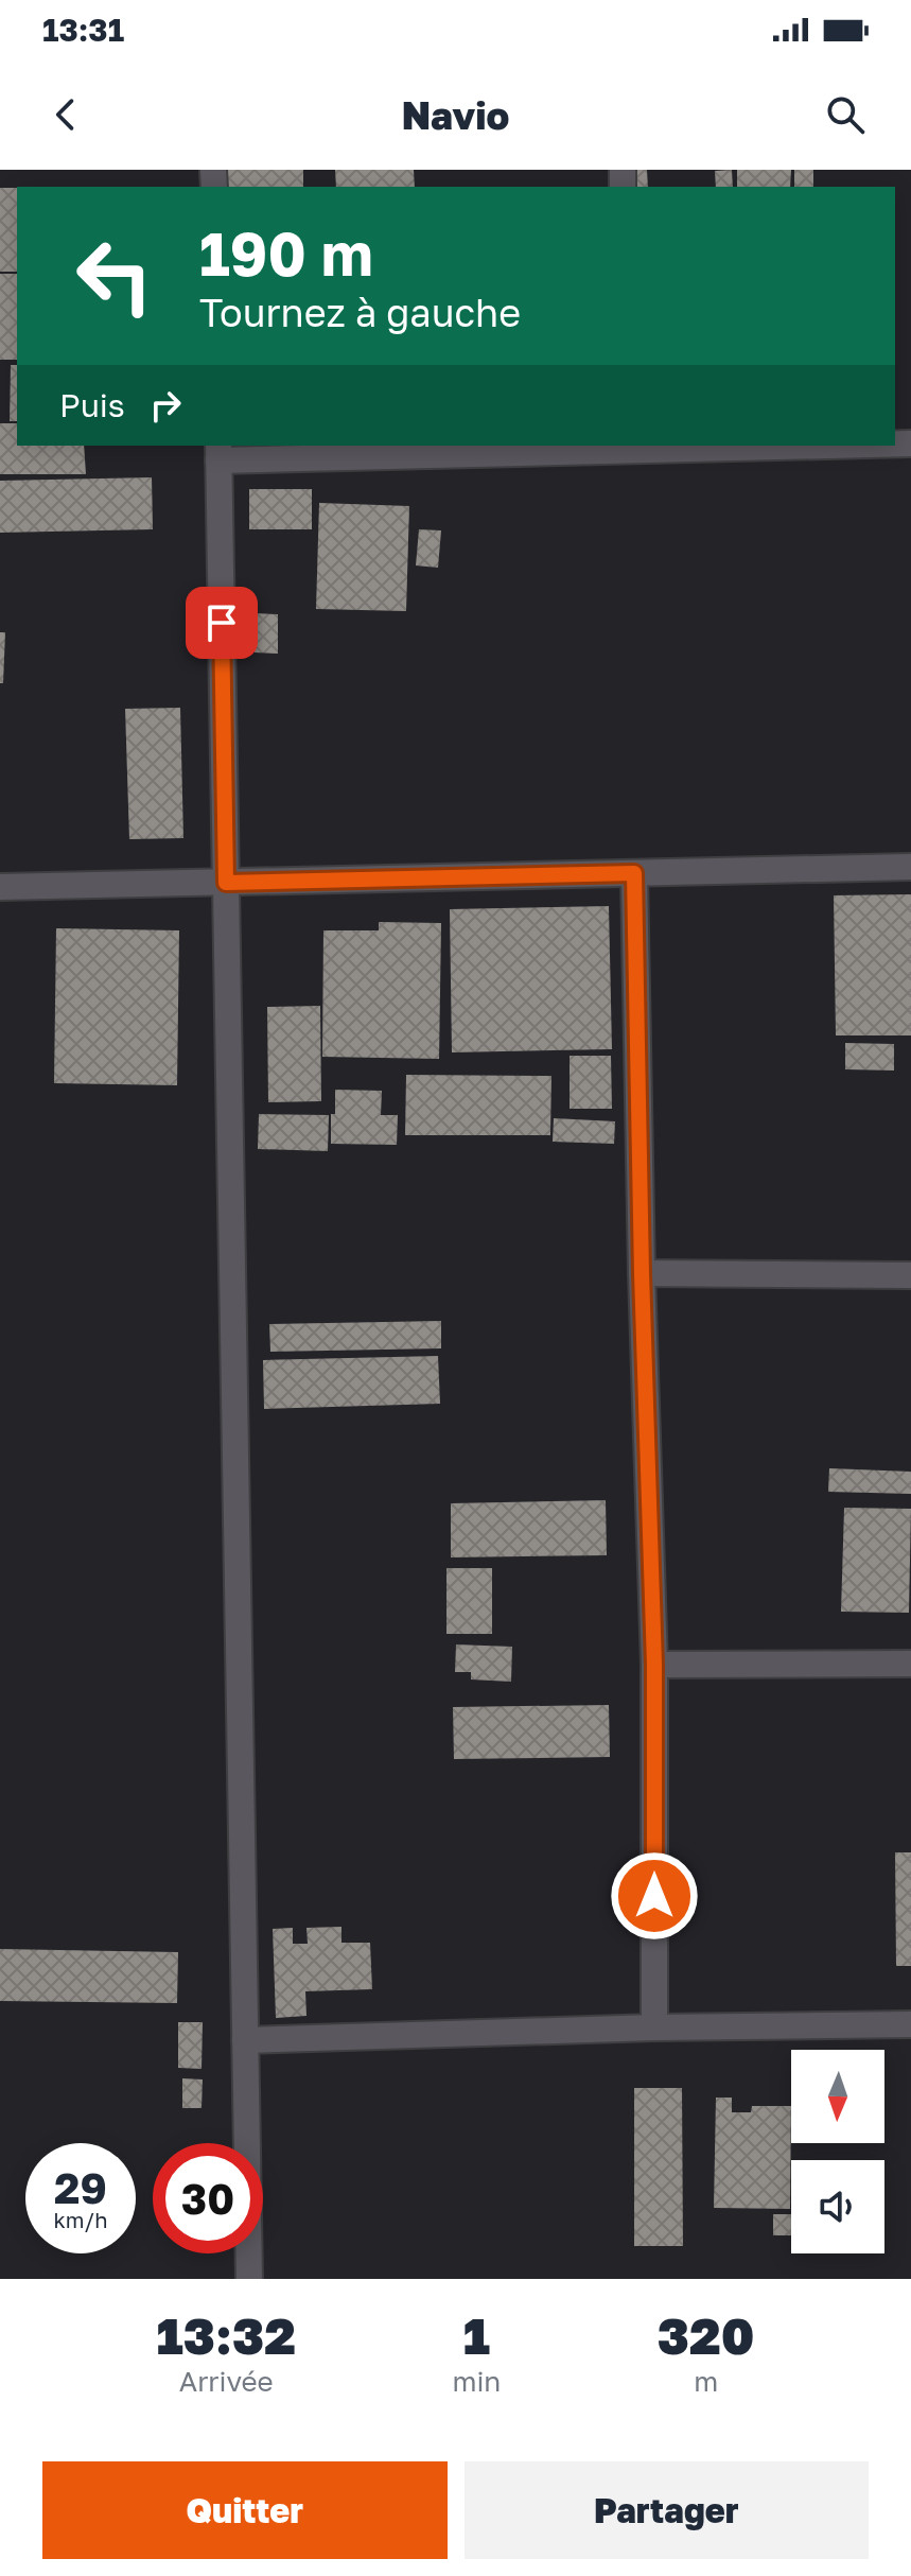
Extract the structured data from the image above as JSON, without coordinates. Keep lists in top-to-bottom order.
{
  "north": "bottom",
  "page": {
    "status": "13:31",
    "header": "Navio",
    "turn": ["190 m", "Tournez à gauche"],
    "then": "Puis",
    "speed": "29 km/h",
    "limit": "30",
    "eta": [
      "13:32",
      "Arrivée",
      "1",
      "min",
      "320",
      "m"
    ],
    "buttons": ["Quitter", "Partager"]
  }
}
